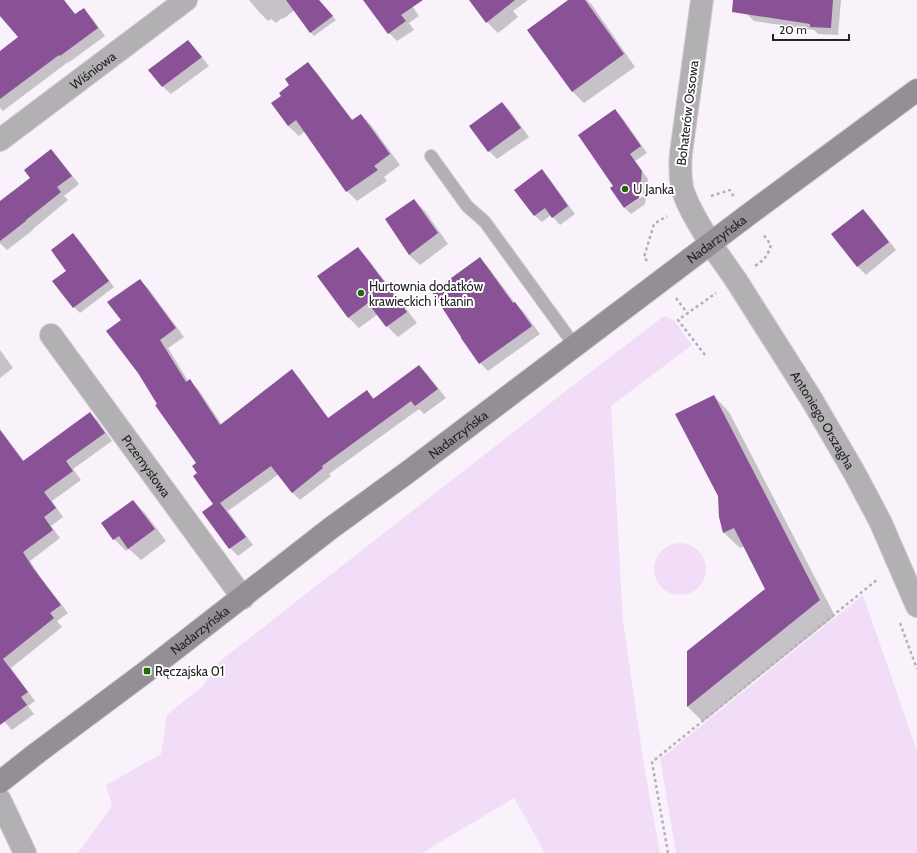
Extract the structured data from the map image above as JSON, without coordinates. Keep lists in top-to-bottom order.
{
  "streets": {
    "main road": ["Nadarzyńska"],
    "street": [
      "Wiśniowa",
      "Bohaterów Ossowa",
      "Antoniego Orszagha",
      "Przemysłowa"
    ]
  },
  "crossings": [
    ["Bohaterów Ossowa", "Nadarzyńska"],
    ["Bohaterów Ossowa", "Antoniego Orszagha"],
    ["Nadarzyńska", "Antoniego Orszagha"],
    ["Nadarzyńska", "Przemysłowa"]
  ],
  "places": {
    "other": ["U Janka", "Hurtownia dodatków krawieckich i tkanin"],
    "transit": ["Ręczajska 01"]
  },
  "scale_bar": "20 m"
}
